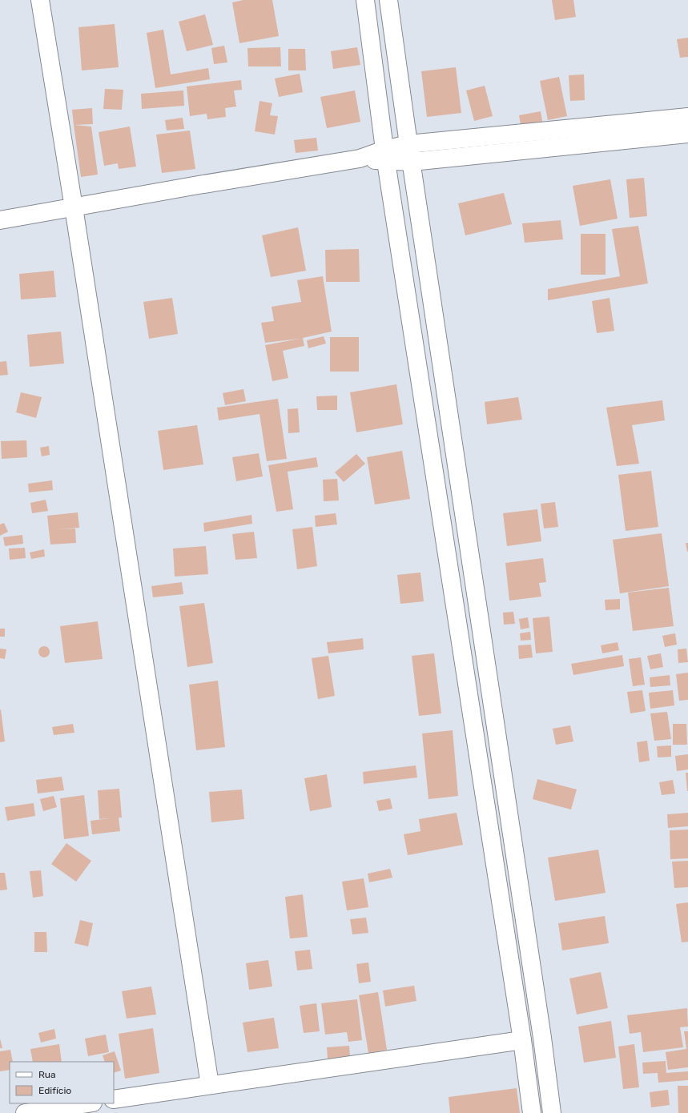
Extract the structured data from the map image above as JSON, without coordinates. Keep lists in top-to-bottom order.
{
  "legend": ["Rua", "Edifício"]
}
